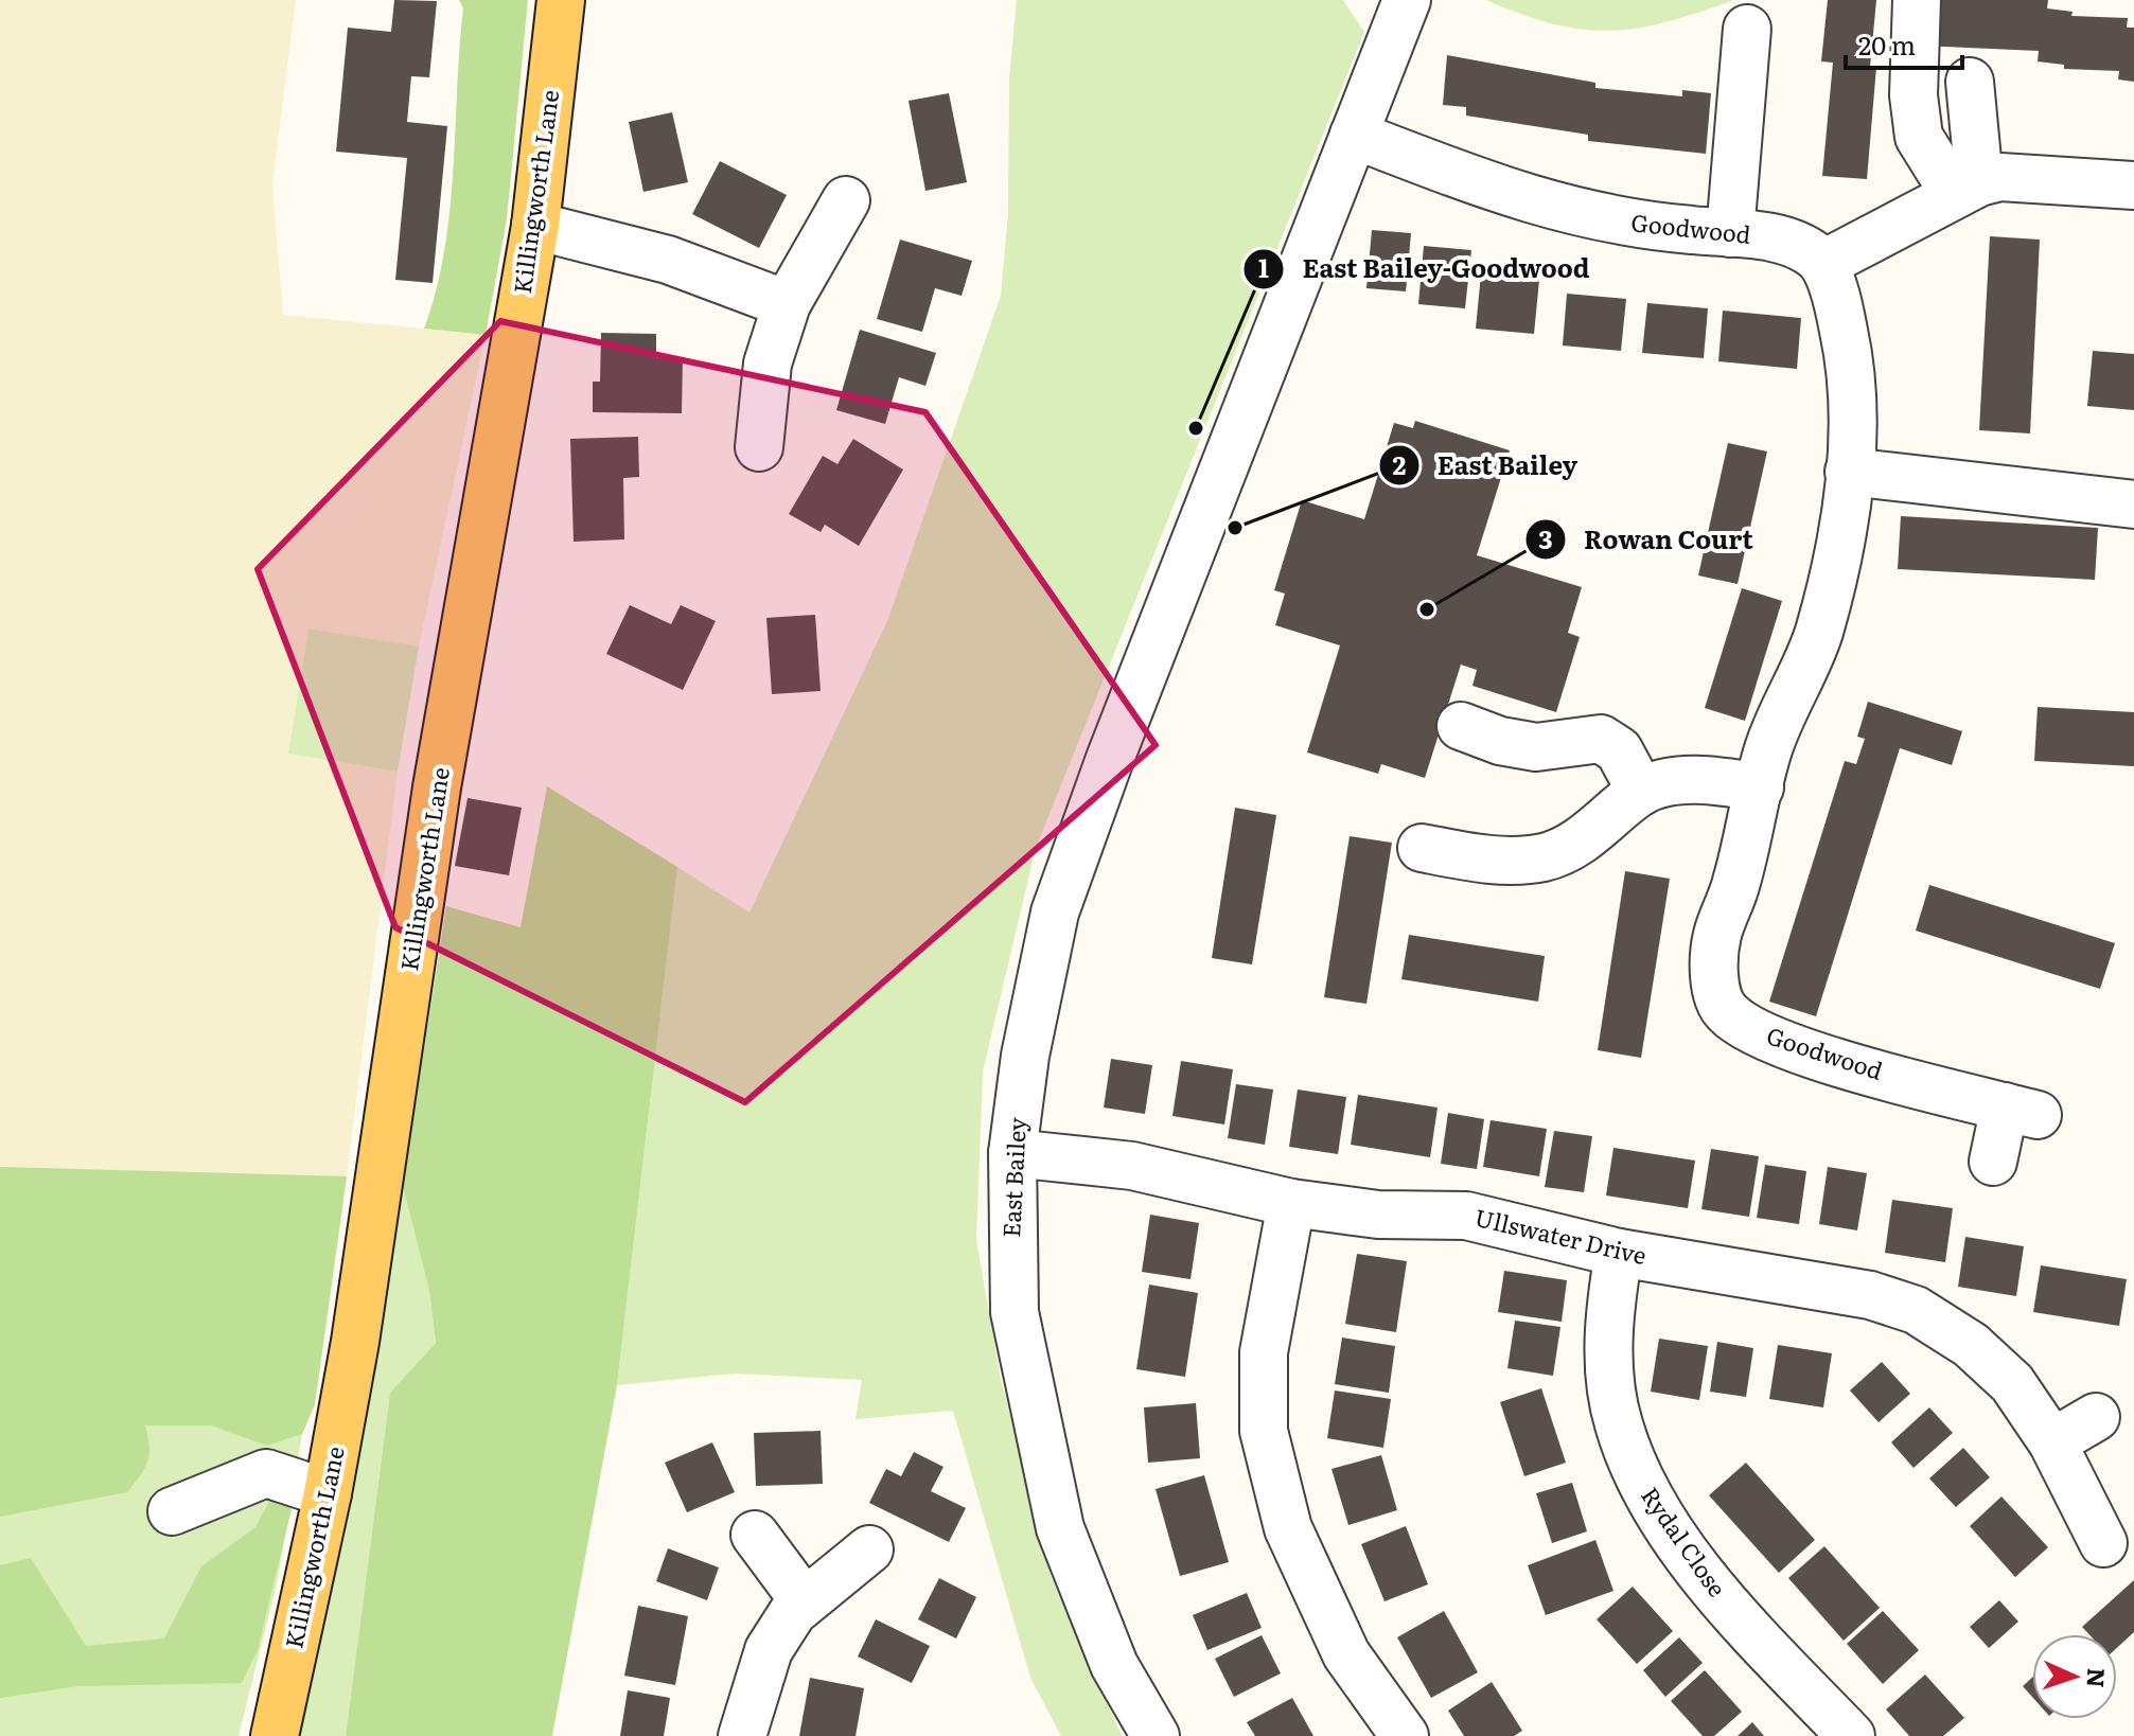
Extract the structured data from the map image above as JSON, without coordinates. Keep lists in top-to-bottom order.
{
  "streets": {
    "main road": ["Killingworth Lane"],
    "street": [
      "Goodwood",
      "East Bailey",
      "Ullswater Drive",
      "Rydal Close"
    ]
  },
  "crossings": [
    ["Goodwood", "East Bailey"],
    ["East Bailey", "Ullswater Drive"],
    ["Ullswater Drive", "Rydal Close"]
  ],
  "places": ["East Bailey-Goodwood", "East Bailey", "Rowan Court"],
  "scale_bar": "20 m",
  "north": "right"
}
